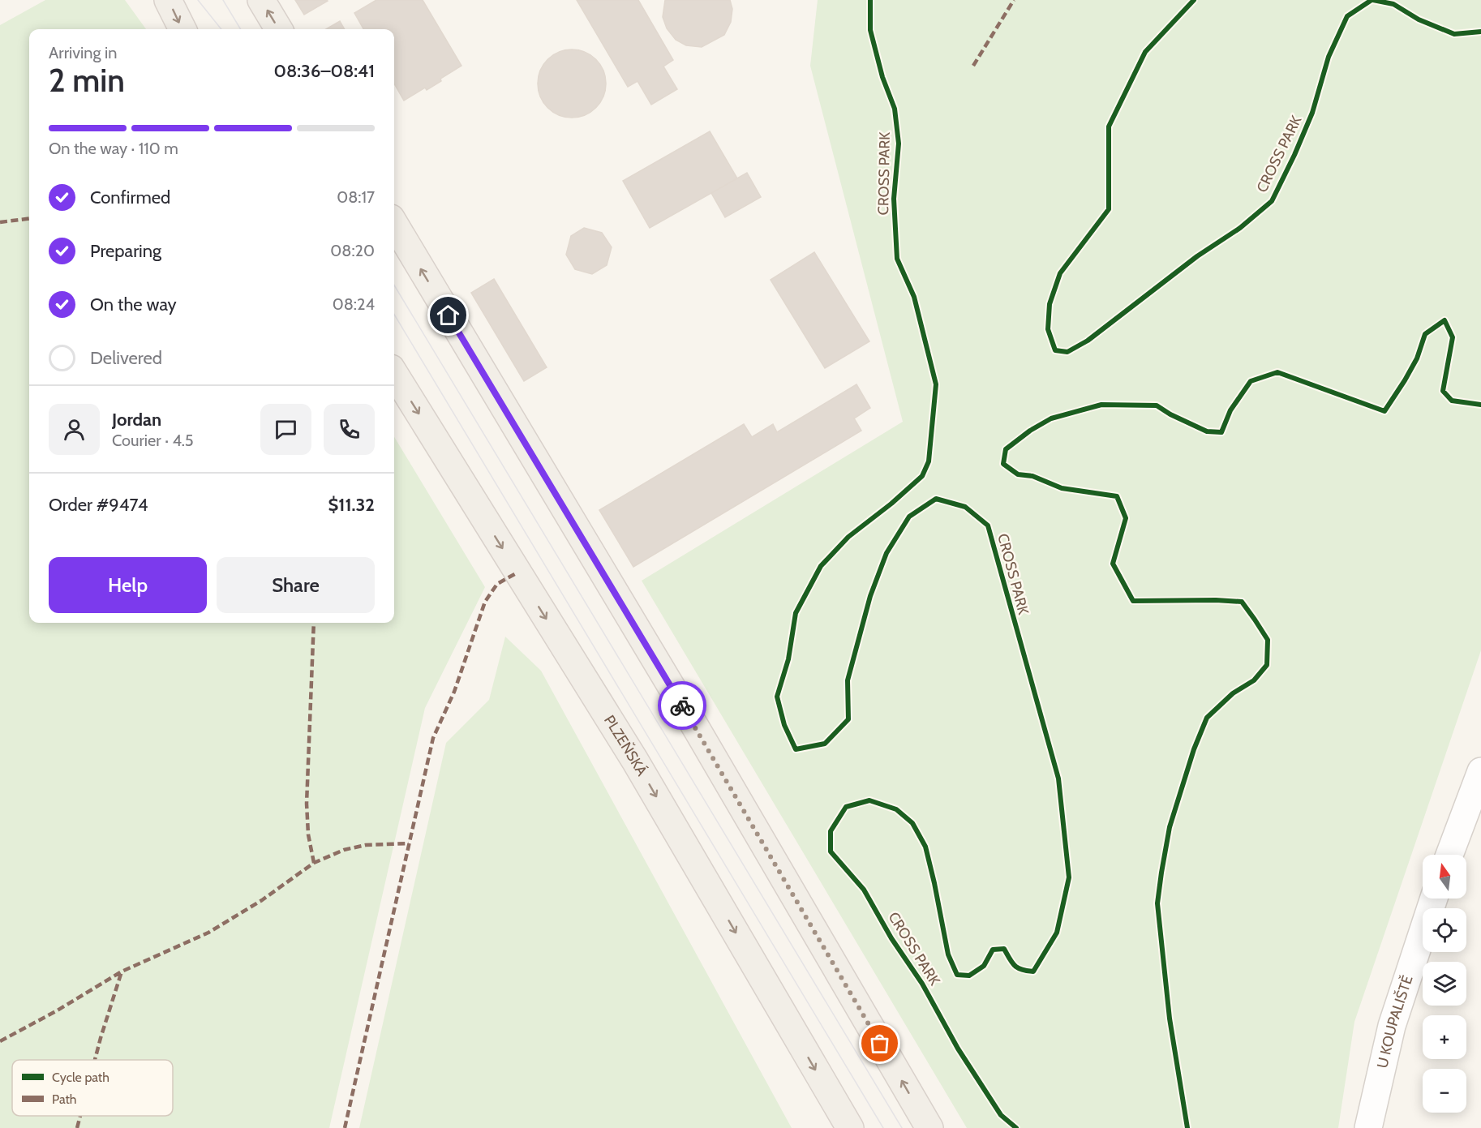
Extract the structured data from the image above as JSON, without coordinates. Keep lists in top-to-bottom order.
{
  "streets": {
    "main road": ["PLZEŇSKÁ"],
    "street": ["U KOUPALIŠTĚ"],
    "cycle path": ["CROSS PARK"]
  },
  "legend": ["Cycle path", "Path"],
  "north": "top",
  "page": {
    "heading": ["2 min", "Arriving in", "08:36–08:41"],
    "panel": [
      "Jordan",
      "Courier · 4.5",
      "Order #9474",
      "$11.32"
    ],
    "bar": "On the way · 110 m",
    "list": [
      ["Confirmed", "08:17"],
      ["Preparing", "08:20"],
      ["On the way", "08:24"],
      "Delivered"
    ],
    "buttons": ["Help", "Share"],
    "map_buttons": ["+", "−"]
  }
}
